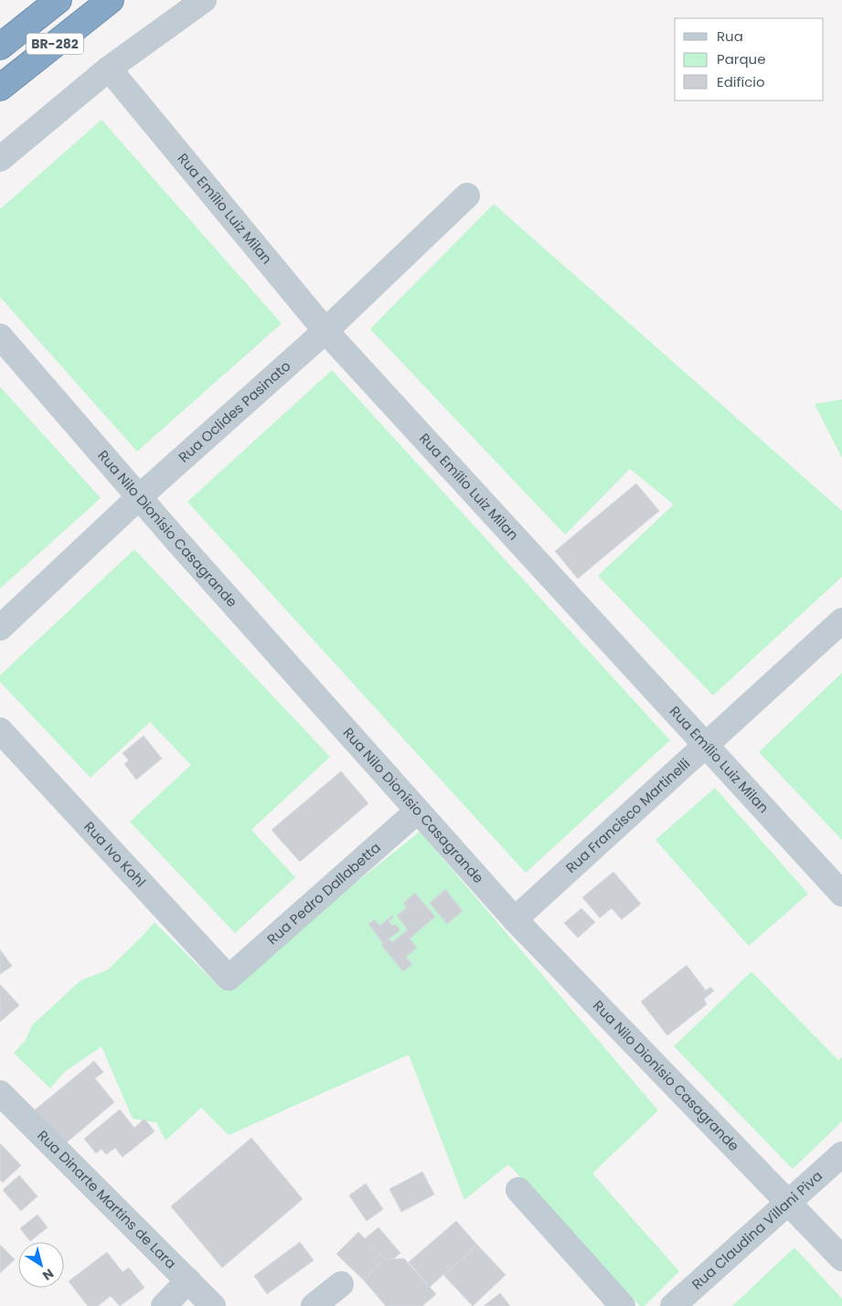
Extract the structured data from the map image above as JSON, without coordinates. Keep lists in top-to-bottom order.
{
  "streets": {
    "highway": ["BR-282"],
    "street": [
      "Rua Emílio Luiz Milan",
      "Rua Oclides Pasinato",
      "Rua Nilo Dionísio Casagrande",
      "Rua Francisco Martinelli",
      "Rua Ivo Kohl",
      "Rua Pedro Dallabetta",
      "Rua Dinarte Martins de Lara",
      "Rua Claudina Villani Piva"
    ]
  },
  "crossings": [
    ["Rua Emílio Luiz Milan", "Rua Oclides Pasinato"],
    ["Rua Emílio Luiz Milan", "Rua Francisco Martinelli"],
    ["Rua Oclides Pasinato", "Rua Nilo Dionísio Casagrande"],
    ["Rua Nilo Dionísio Casagrande", "Rua Francisco Martinelli"],
    ["Rua Nilo Dionísio Casagrande", "Rua Pedro Dallabetta"],
    ["Rua Nilo Dionísio Casagrande", "Rua Claudina Villani Piva"],
    ["Rua Ivo Kohl", "Rua Pedro Dallabetta"]
  ],
  "legend": ["Rua", "Parque", "Edifício"],
  "north": "bottom right"
}
